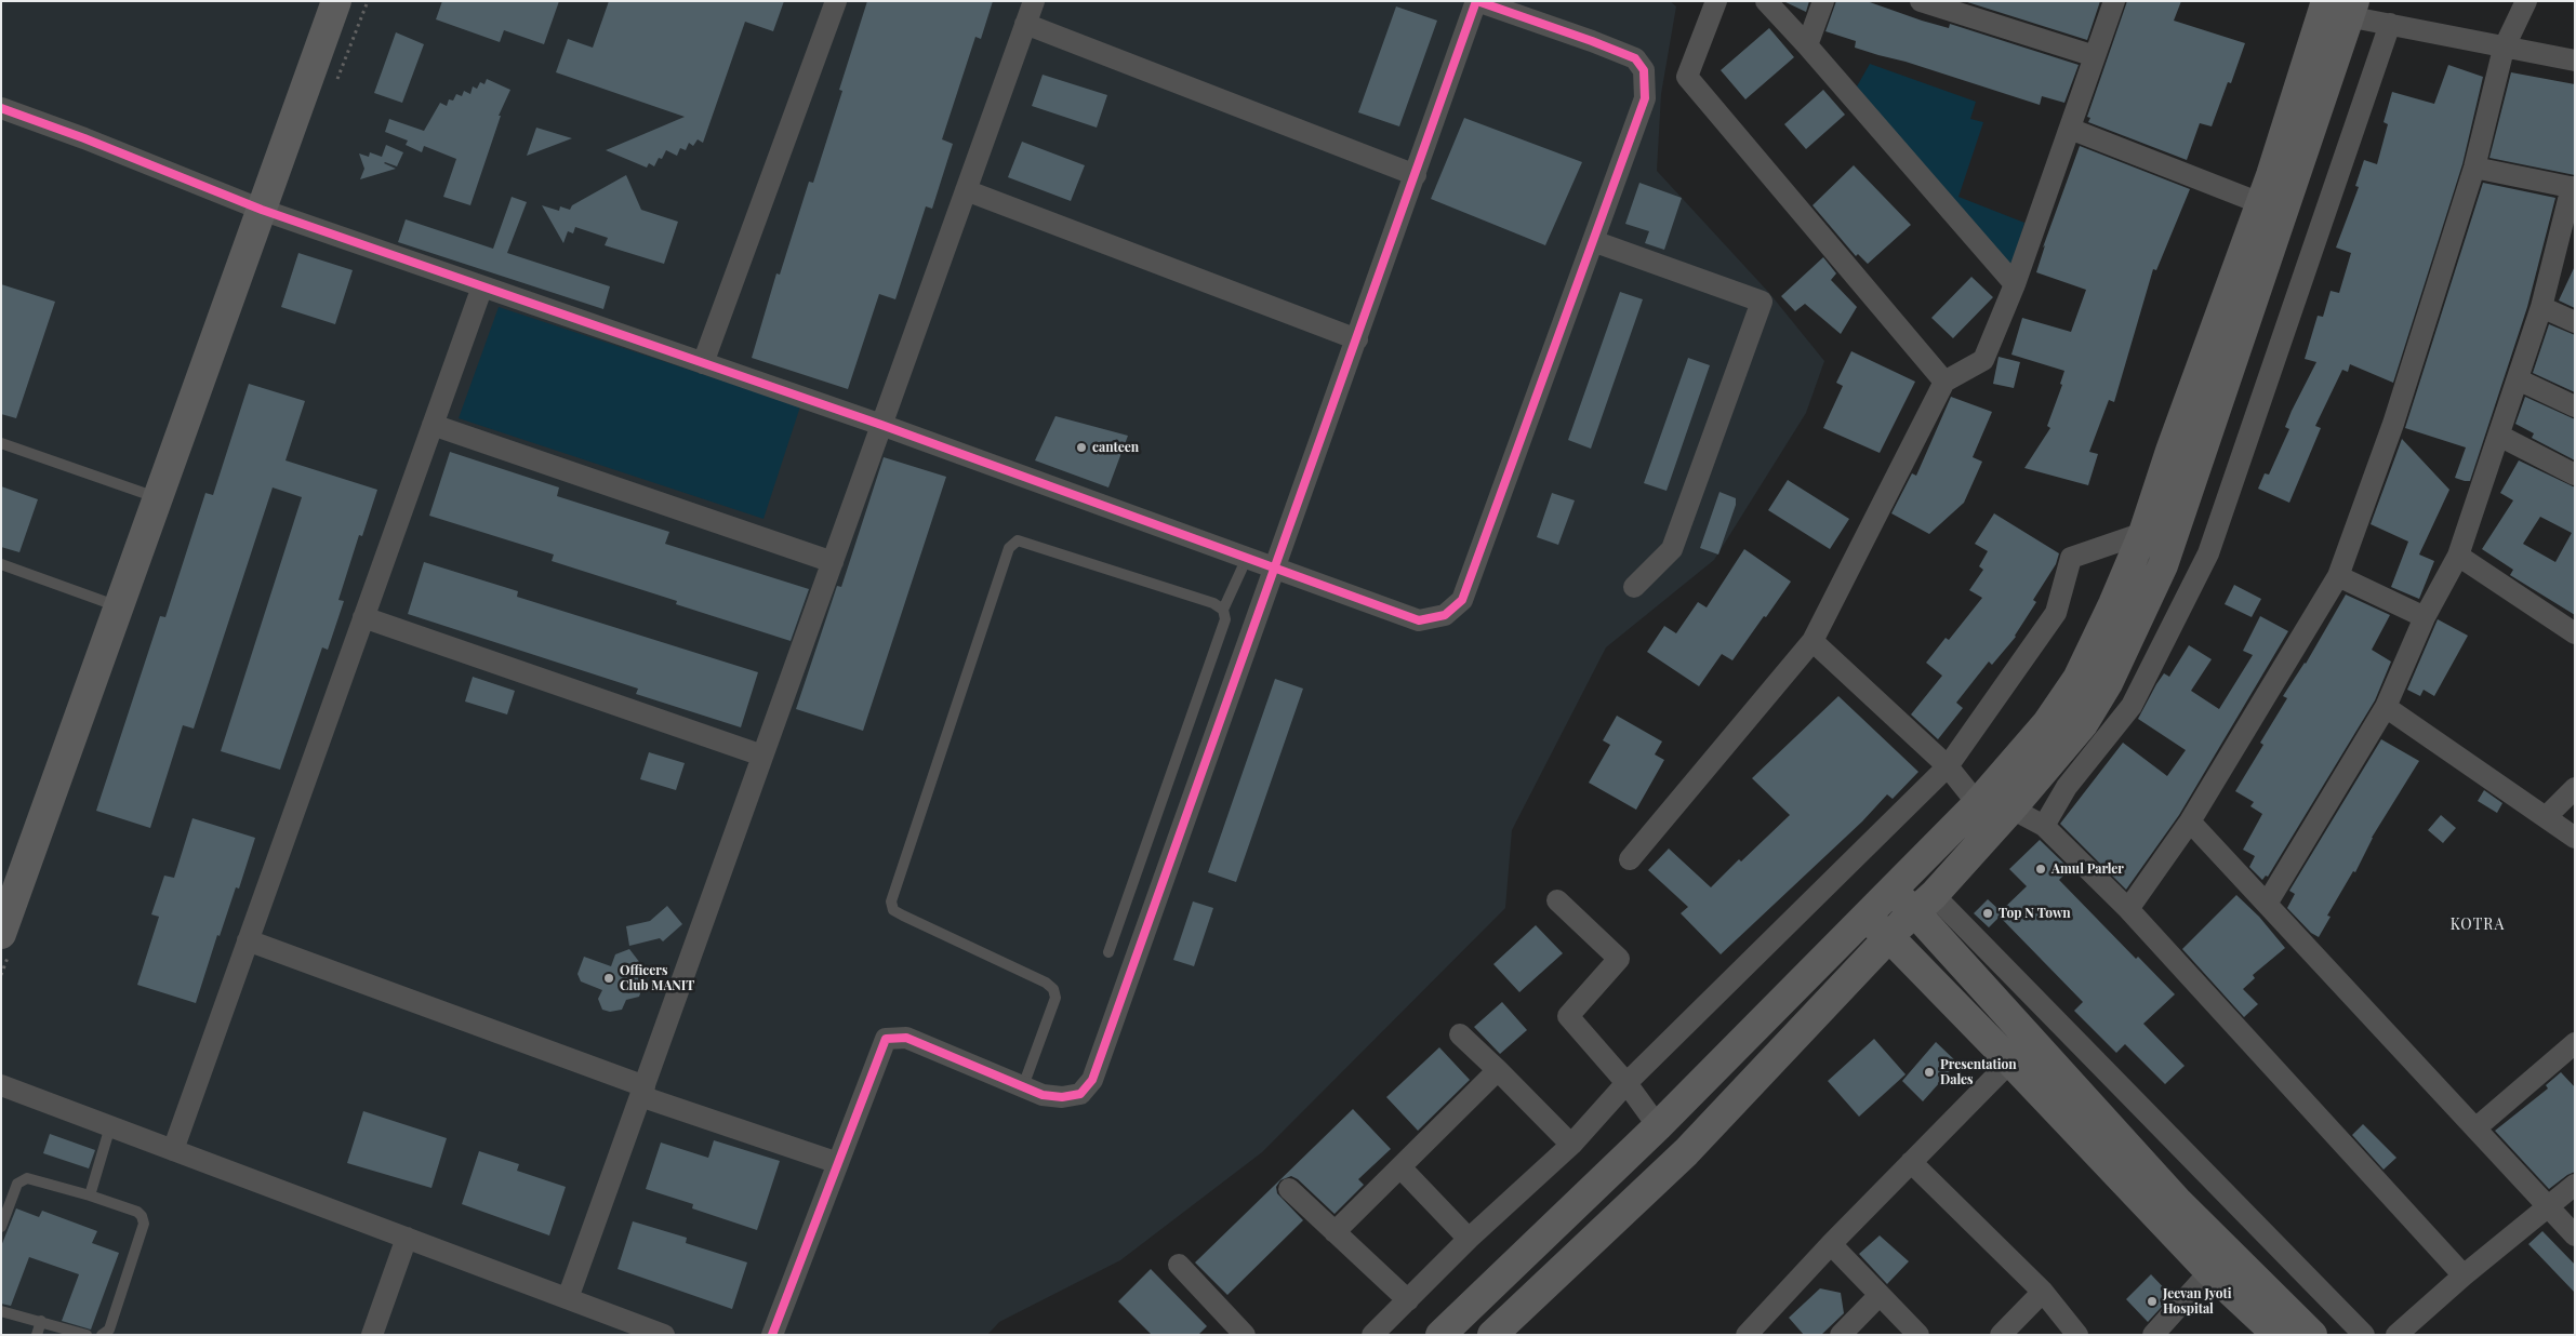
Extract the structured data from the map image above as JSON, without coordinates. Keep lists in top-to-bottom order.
{
  "districts": ["KOTRA"],
  "places": [
    "canteen",
    "Amul Parler",
    "Top N Town",
    "Officers Club MANIT",
    "Presentation Dales",
    "Jeevan Jyoti Hospital"
  ]
}
